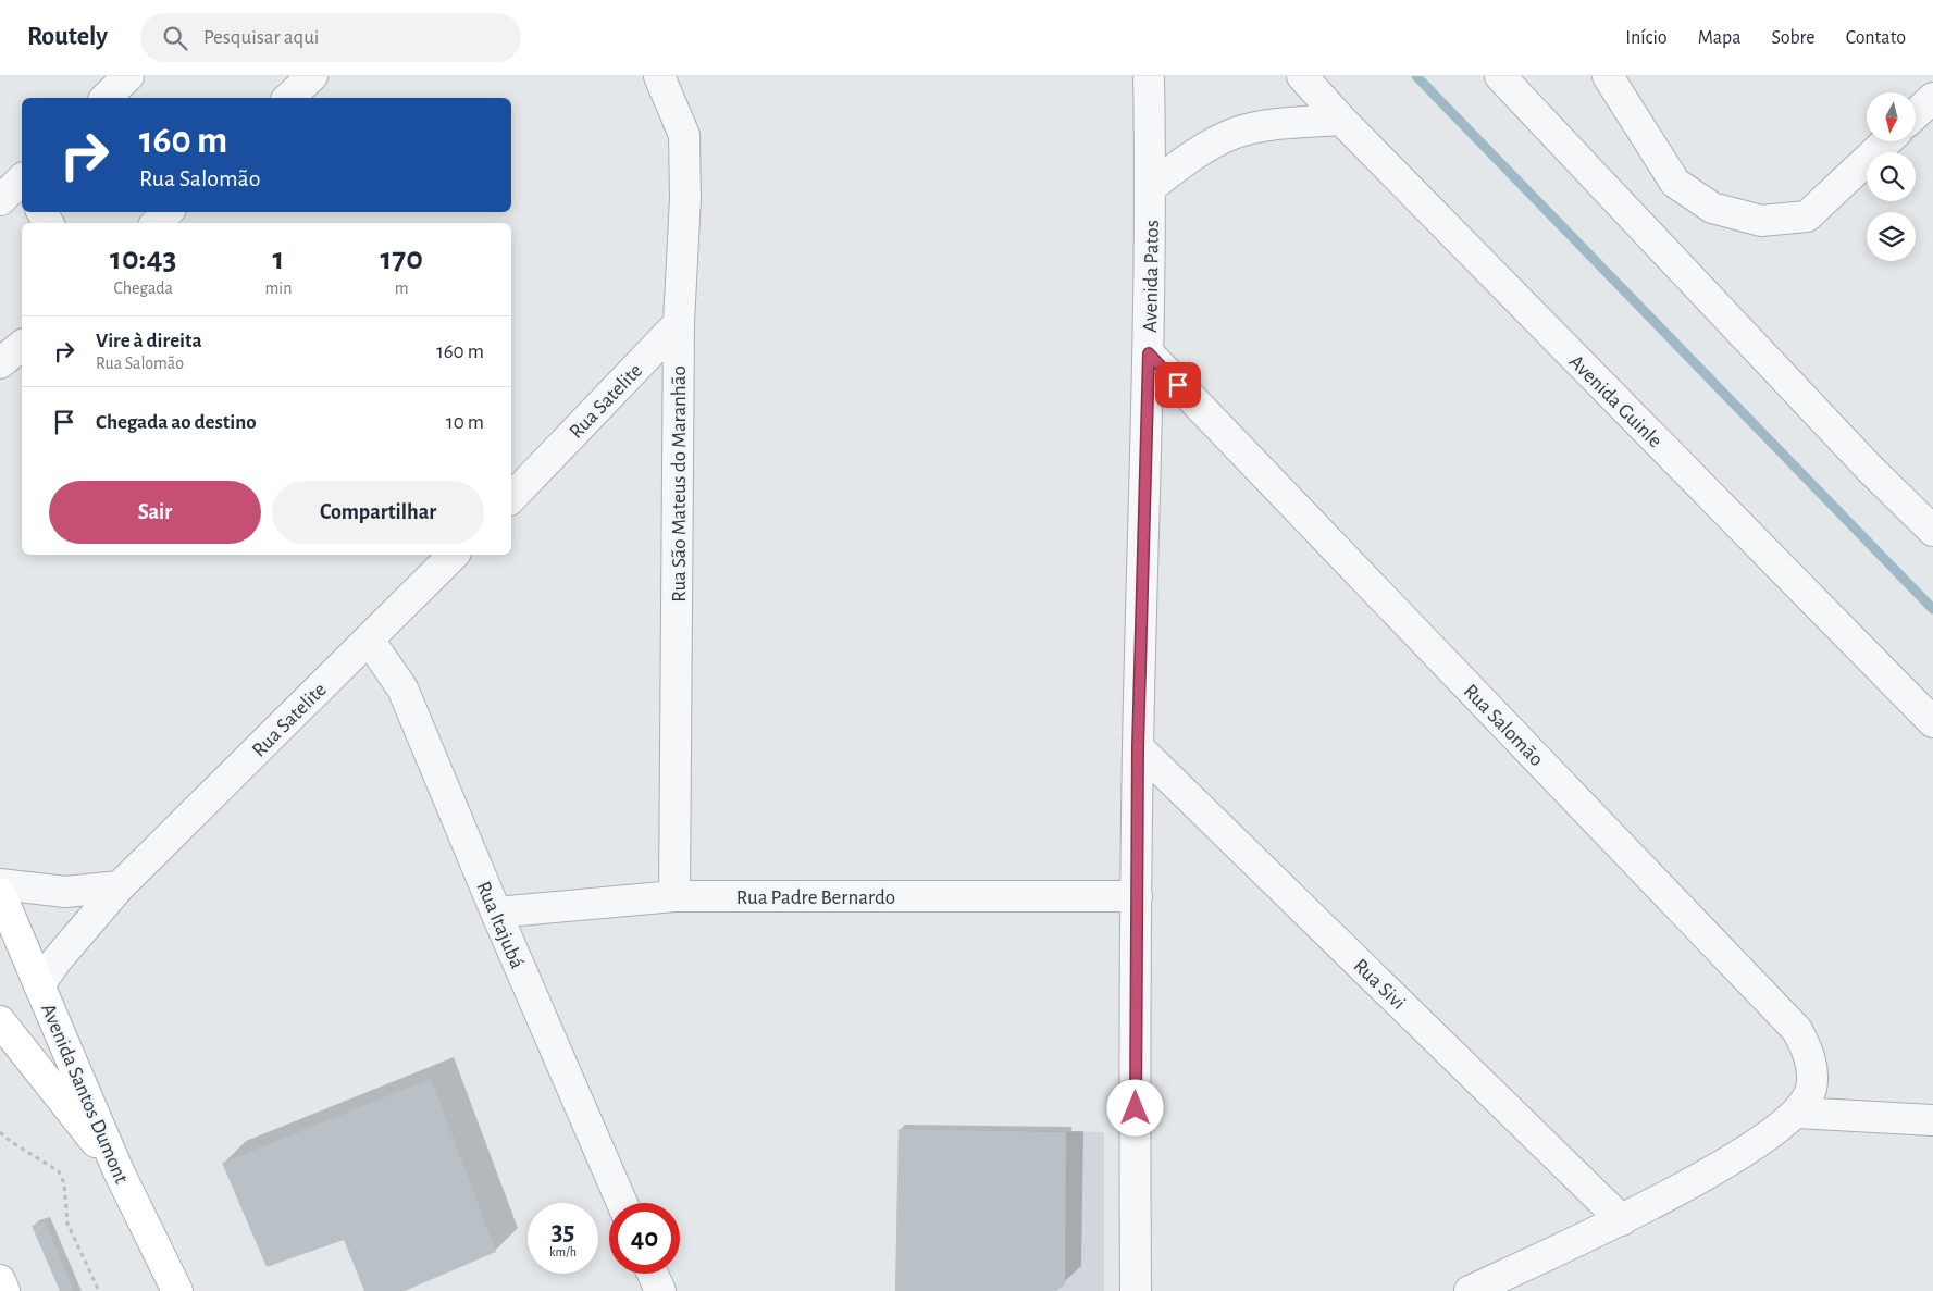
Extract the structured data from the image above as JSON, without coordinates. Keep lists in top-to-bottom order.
{
  "streets": {
    "main road": ["Avenida Santos Dumont"],
    "street": [
      "Avenida Patos",
      "Rua Satelite",
      "Avenida Guinle",
      "Rua São Mateus do Maranhão",
      "Rua Salomão",
      "Rua Padre Bernardo",
      "Rua Itajubá",
      "Rua Sivi"
    ]
  },
  "crossings": [
    ["Avenida Patos", "Rua Salomão"],
    ["Avenida Patos", "Rua Padre Bernardo"],
    ["Avenida Patos", "Rua Sivi"],
    ["Rua Satelite", "Rua São Mateus do Maranhão"],
    ["Rua Satelite", "Rua Itajubá"],
    ["Rua Satelite", "Avenida Santos Dumont"],
    ["Rua São Mateus do Maranhão", "Rua Padre Bernardo"],
    ["Rua Padre Bernardo", "Rua Itajubá"]
  ],
  "north": "bottom",
  "page": {
    "header": "Routely",
    "search": "Pesquisar aqui",
    "nav": [
      "Início",
      "Mapa",
      "Sobre",
      "Contato"
    ],
    "turn": ["160 m", "Rua Salomão"],
    "eta": [
      "10:43",
      "Chegada",
      "1",
      "min",
      "170",
      "m"
    ],
    "list": [
      {
        "name": "Vire à direita",
        "note": "Rua Salomão",
        "value": "160 m"
      },
      {
        "name": "Chegada ao destino",
        "value": "10 m"
      }
    ],
    "buttons": ["Sair", "Compartilhar"],
    "speed": "35 km/h",
    "limit": "40"
  }
}
